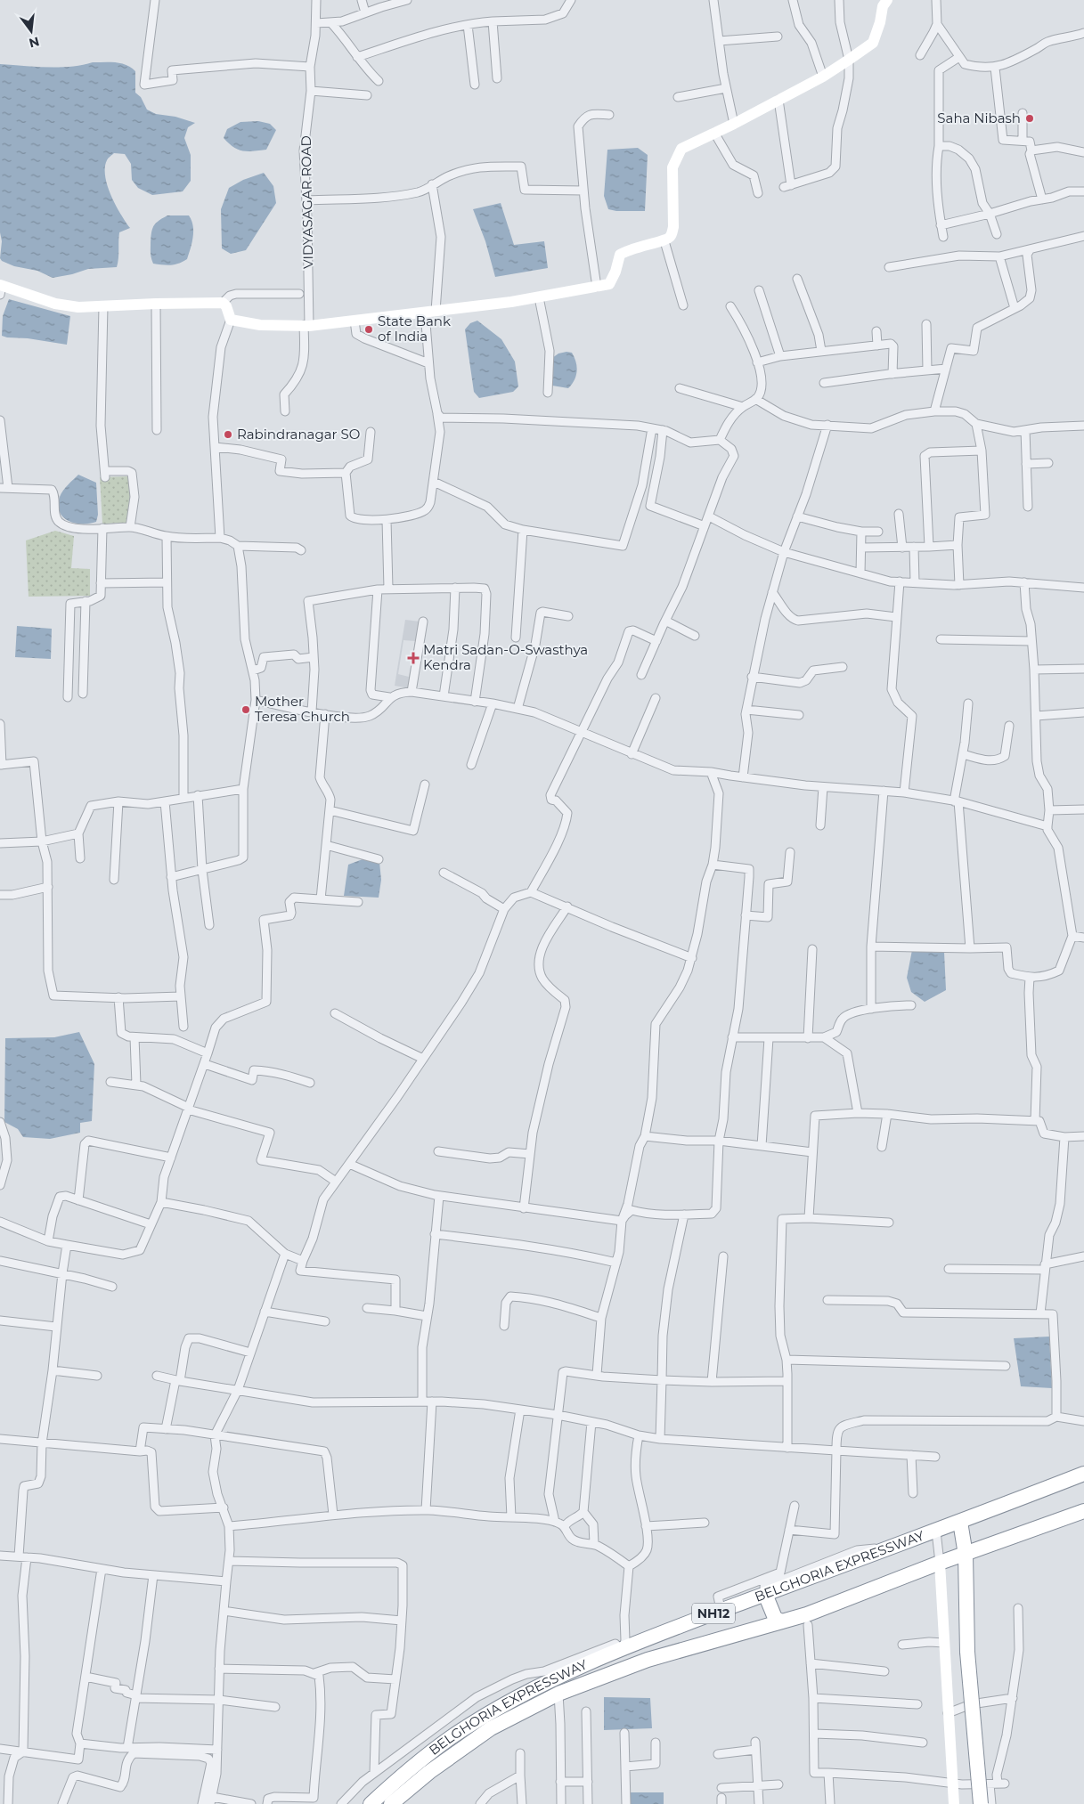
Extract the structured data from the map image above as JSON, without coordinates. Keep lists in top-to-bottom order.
{
  "streets": {
    "highway": ["BELGHORIA EXPRESSWAY", "NH12"],
    "street": ["VIDYASAGAR ROAD"]
  },
  "places": {
    "other": [
      "Saha Nibash",
      "State Bank of India",
      "Rabindranagar SO",
      "Mother Teresa Church"
    ],
    "health": ["Matri Sadan-O-Swasthya Kendra"]
  },
  "north": "bottom"
}
